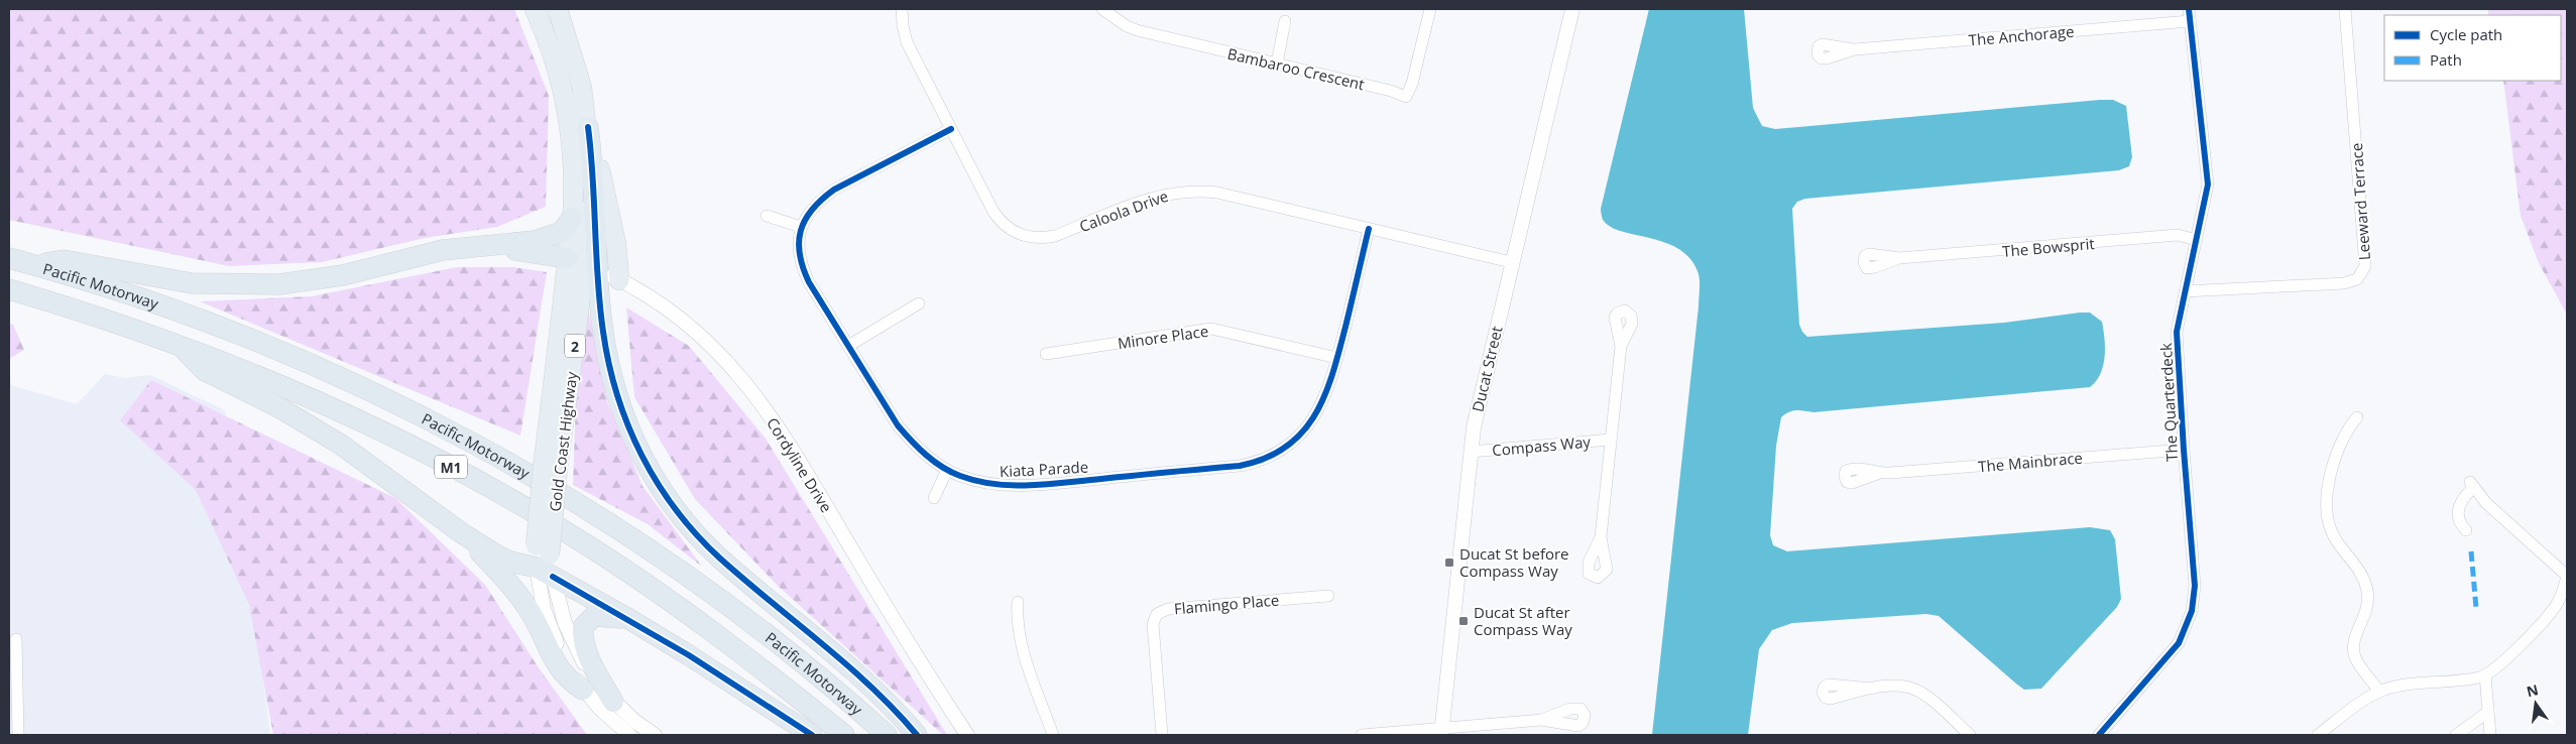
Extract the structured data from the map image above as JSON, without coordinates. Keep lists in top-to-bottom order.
{
  "streets": {
    "highway": [
      "Pacific Motorway",
      "2",
      "Gold Coast Highway",
      "M1"
    ],
    "street": [
      "The Anchorage",
      "Bambaroo Crescent",
      "Leeward Terrace",
      "Caloola Drive",
      "The Bowsprit",
      "Minore Place",
      "Ducat Street",
      "The Quarterdeck",
      "Compass Way",
      "The Mainbrace",
      "Cordyline Drive",
      "Kiata Parade",
      "Flamingo Place"
    ]
  },
  "crossings": [
    ["The Anchorage", "The Quarterdeck"],
    ["Leeward Terrace", "The Quarterdeck"],
    ["Caloola Drive", "Ducat Street"],
    ["Caloola Drive", "Kiata Parade"],
    ["The Bowsprit", "The Quarterdeck"],
    ["Minore Place", "Kiata Parade"],
    ["Ducat Street", "Compass Way"],
    ["The Quarterdeck", "The Mainbrace"],
    ["Gold Coast Highway", "Cordyline Drive"]
  ],
  "places": {
    "transit": ["Ducat St before Compass Way", "Ducat St after Compass Way"]
  },
  "legend": ["Cycle path", "Path"],
  "north": "top"
}
